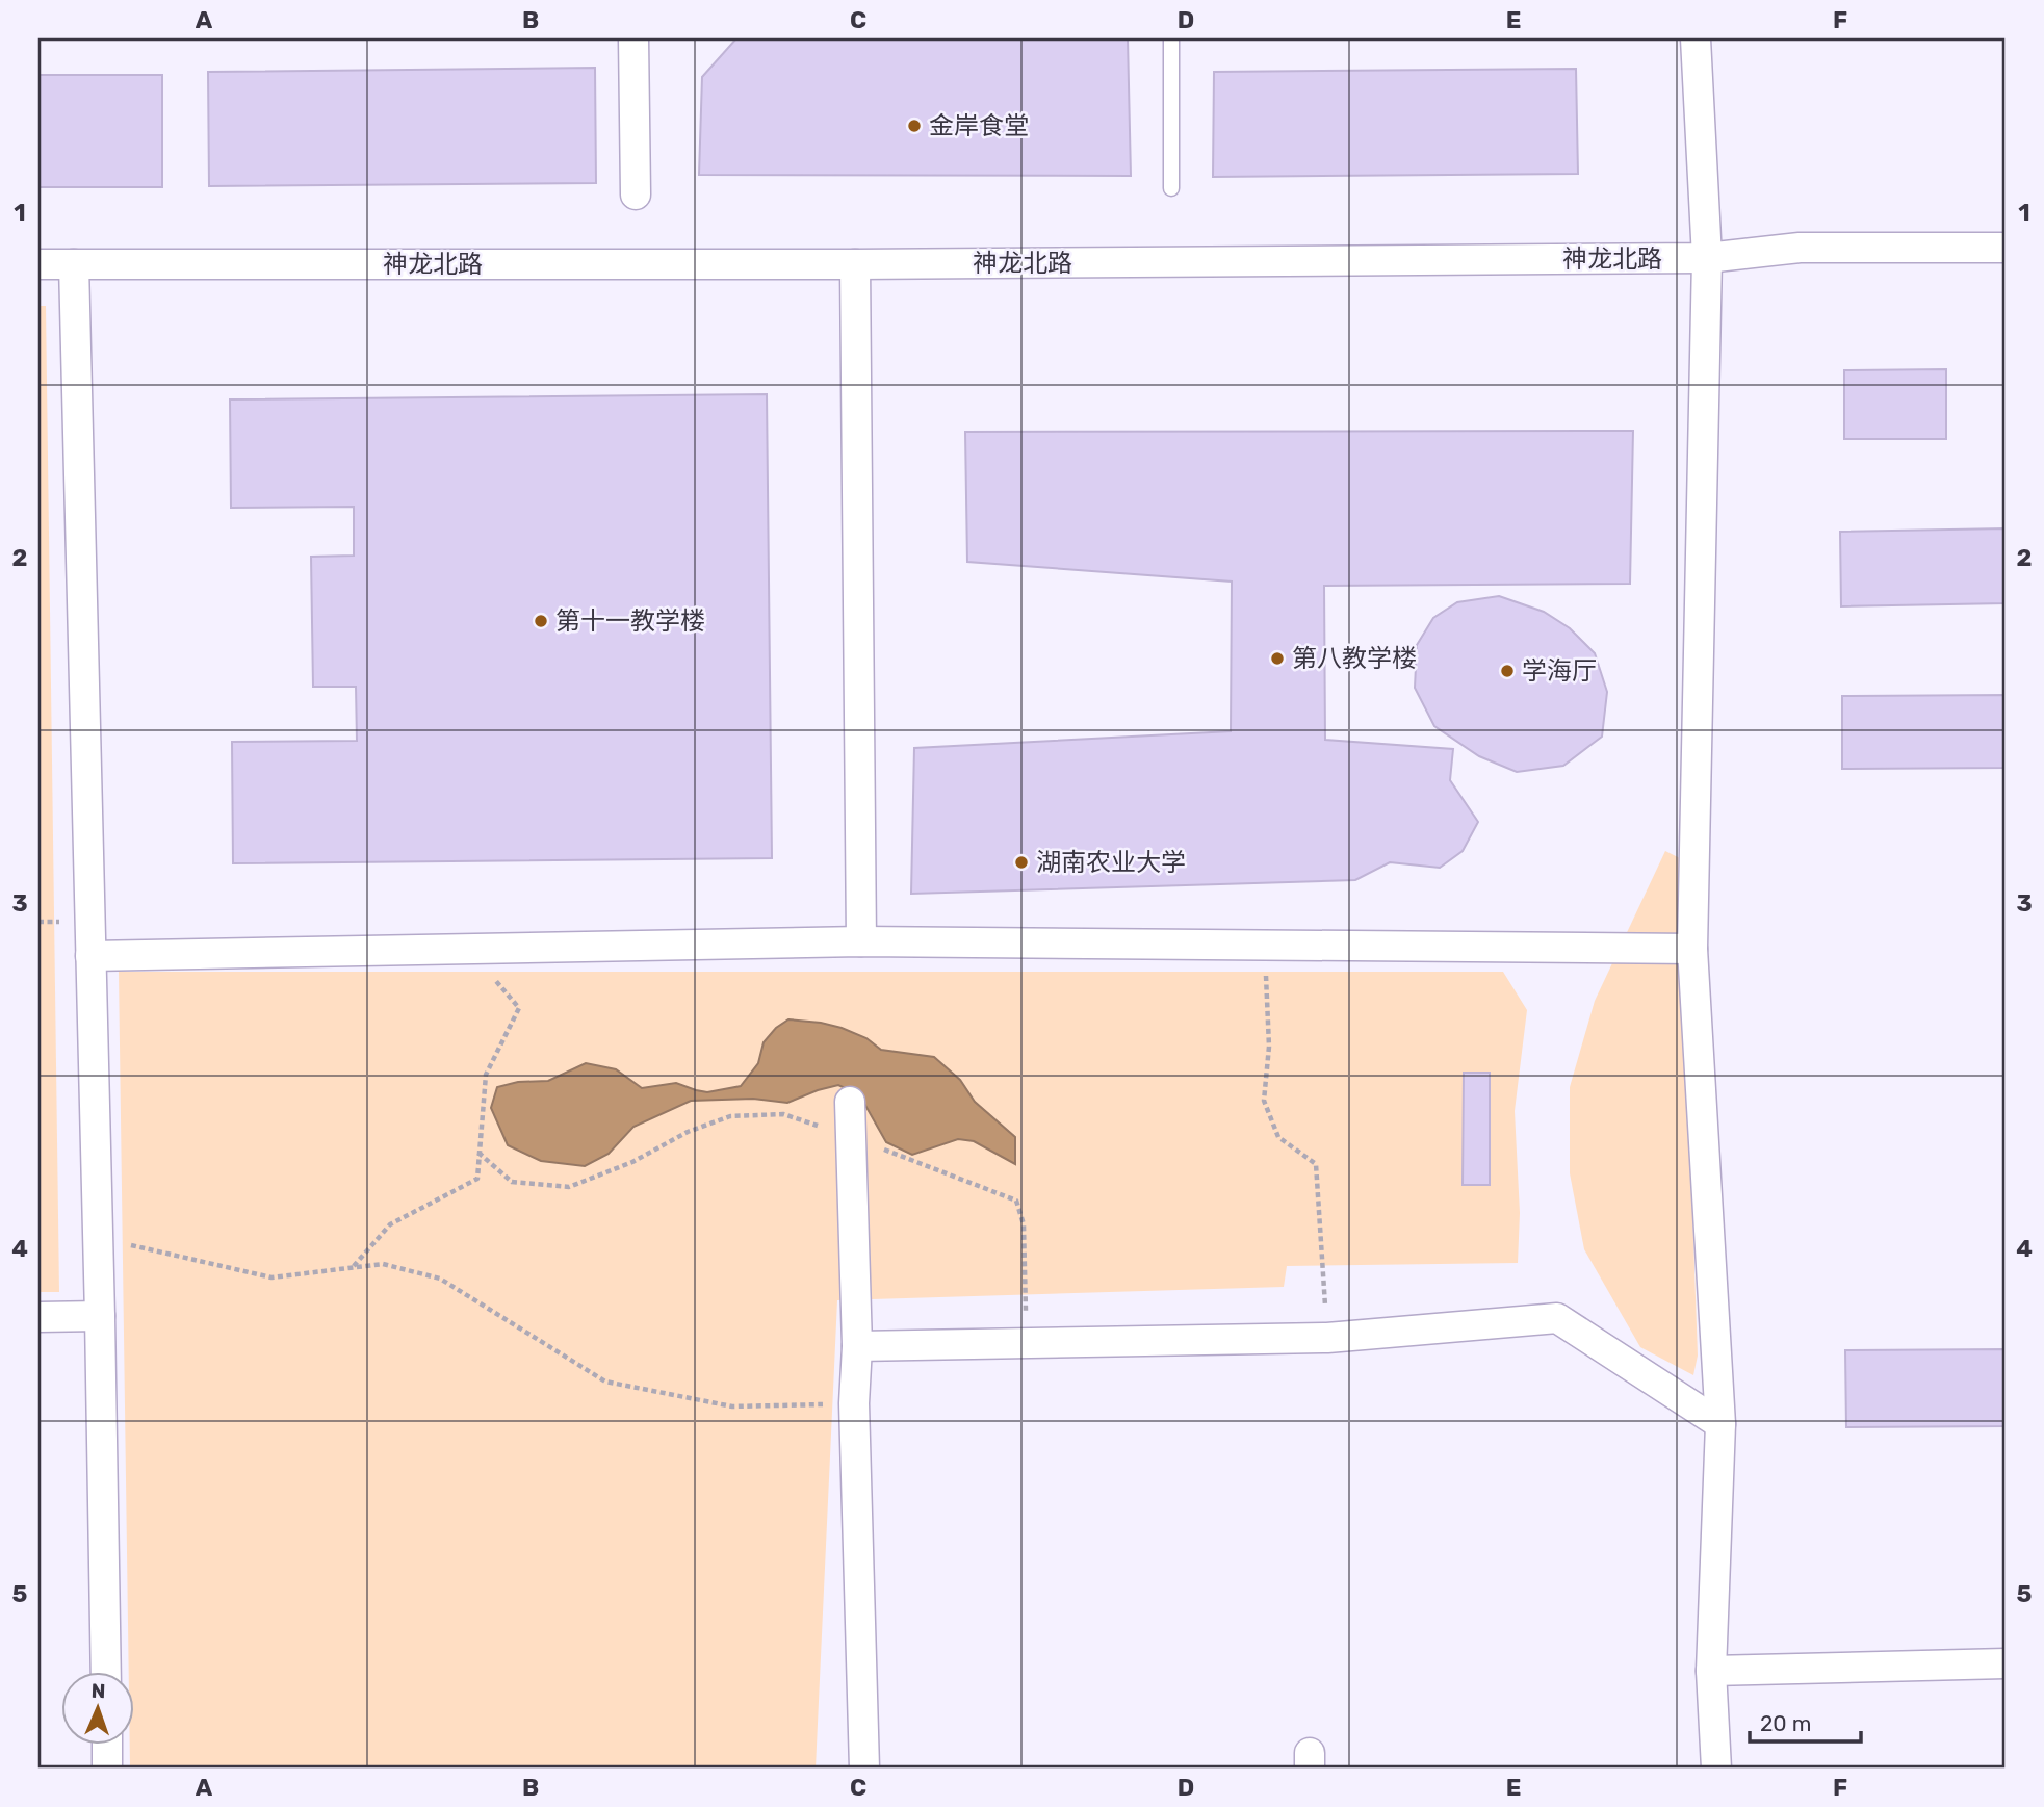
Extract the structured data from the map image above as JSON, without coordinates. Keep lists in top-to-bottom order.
{
  "streets": {
    "street": ["神龙北路"]
  },
  "places": [
    "金岸食堂",
    "第十一教学楼",
    "第八教学楼",
    "学海厅",
    "湖南农业大学"
  ],
  "scale_bar": "20 m",
  "north": "top",
  "grid": {
    "columns": [
      "A",
      "B",
      "C",
      "D",
      "E",
      "F"
    ],
    "rows": [
      "1",
      "2",
      "3",
      "4",
      "5"
    ]
  }
}
